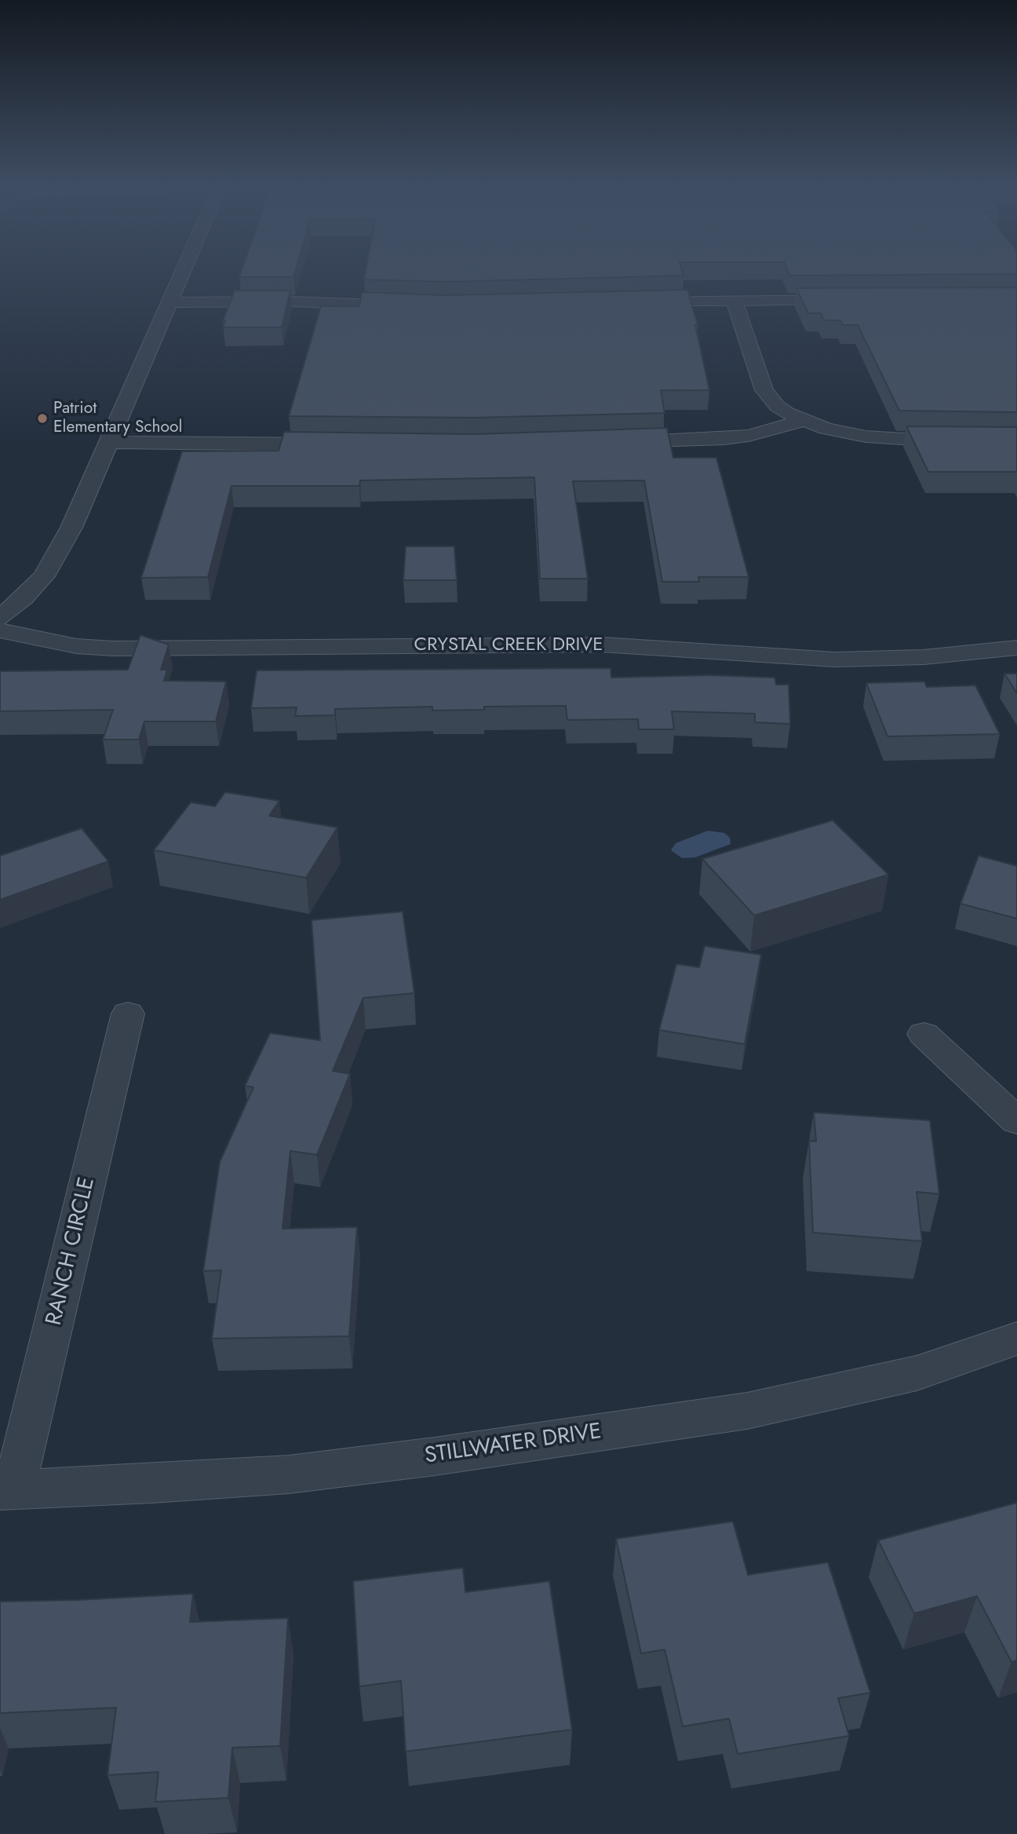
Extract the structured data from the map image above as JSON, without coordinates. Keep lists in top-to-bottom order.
{
  "streets": {
    "street": ["CRYSTAL CREEK DRIVE", "RANCH CIRCLE", "STILLWATER DRIVE"]
  },
  "crossings": [
    ["RANCH CIRCLE", "STILLWATER DRIVE"]
  ],
  "places": ["Patriot Elementary School"]
}
